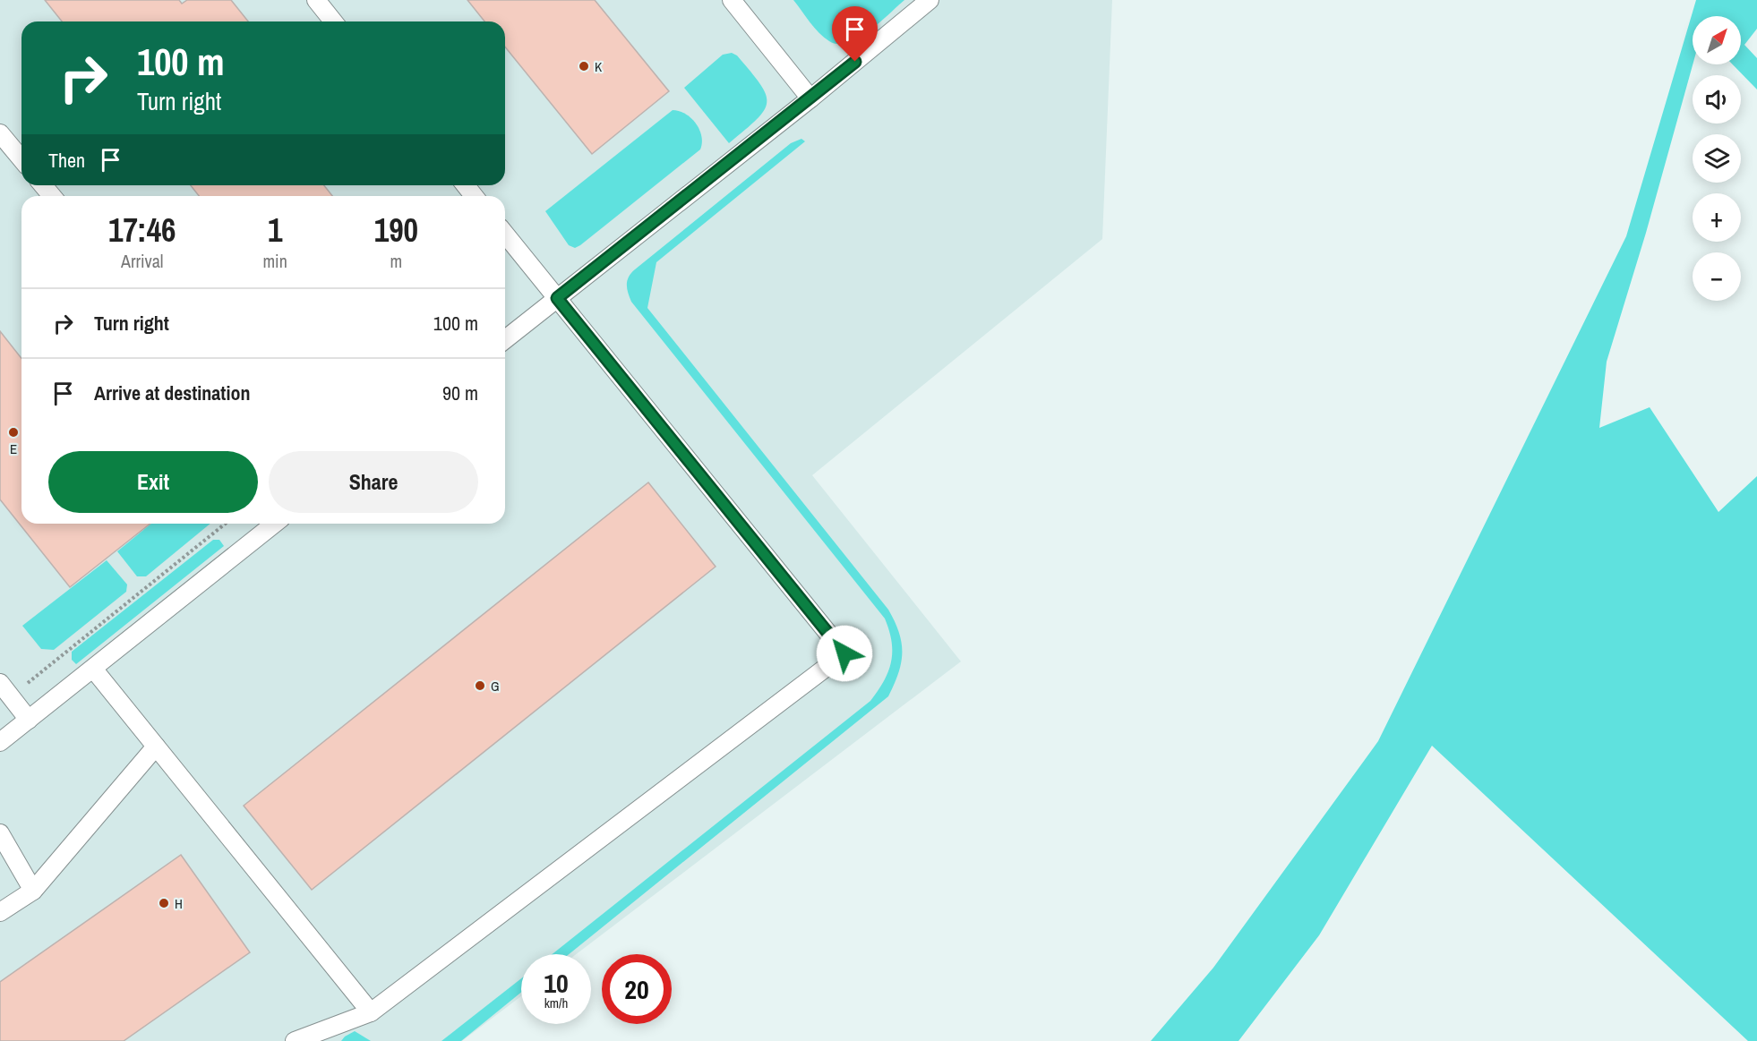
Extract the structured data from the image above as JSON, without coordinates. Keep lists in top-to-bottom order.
{
  "places": [
    "K",
    "E",
    "G",
    "H"
  ],
  "north": "top right",
  "page": {
    "map_buttons": ["+", "−"],
    "turn": ["100 m", "Turn right"],
    "then": "Then",
    "eta": [
      "17:46",
      "Arrival",
      "1",
      "min",
      "190",
      "m"
    ],
    "list": [
      {
        "name": "Turn right",
        "value": "100 m"
      },
      {
        "name": "Arrive at destination",
        "value": "90 m"
      }
    ],
    "buttons": ["Exit", "Share"],
    "speed": "10 km/h",
    "limit": "20"
  }
}
